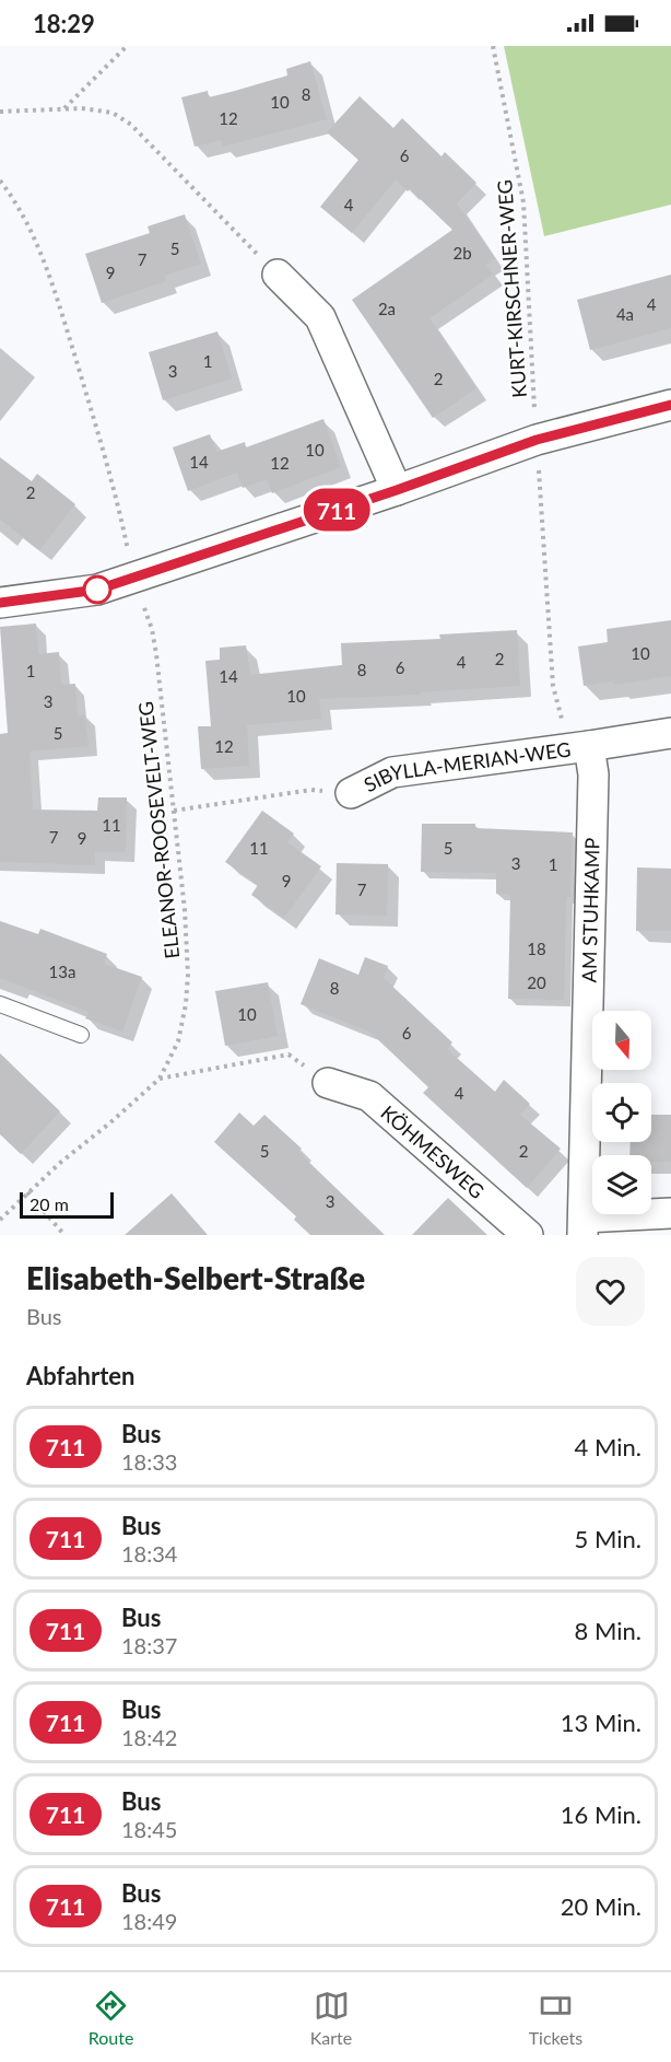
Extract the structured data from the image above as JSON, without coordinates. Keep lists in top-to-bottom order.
{
  "streets": {
    "street": ["SIBYLLA-MERIAN-WEG", "AM STUHKAMP", "KÖHMESWEG"],
    "path": ["KURT-KIRSCHNER-WEG", "ELEANOR-ROOSEVELT-WEG"]
  },
  "crossings": [
    ["SIBYLLA-MERIAN-WEG", "AM STUHKAMP"]
  ],
  "lines": ["bus line 711"],
  "house_numbers": [
    "8",
    "10",
    "12",
    "6",
    "4",
    "5",
    "2b",
    "7",
    "9",
    "4",
    "2a",
    "4a",
    "1",
    "3",
    "2",
    "10",
    "14",
    "12",
    "2",
    "10",
    "2",
    "4",
    "6",
    "8",
    "1",
    "14",
    "10",
    "3",
    "5",
    "12",
    "11",
    "7",
    "9",
    "11",
    "5",
    "3",
    "1",
    "9",
    "7",
    "18",
    "13a",
    "20",
    "8",
    "10",
    "6",
    "4",
    "5",
    "2",
    "3"
  ],
  "scale_bar": "20 m",
  "north": "bottom",
  "page": {
    "status": "18:29",
    "on_map": "711",
    "scale": "20 m",
    "heading": [
      ["Elisabeth-Selbert-Straße", "Bus"],
      "Abfahrten"
    ],
    "list": [
      {
        "mark": "711",
        "name": "Bus",
        "note": "18:33",
        "value": "4 Min."
      },
      {
        "mark": "711",
        "name": "Bus",
        "note": "18:34",
        "value": "5 Min."
      },
      {
        "mark": "711",
        "name": "Bus",
        "note": "18:37",
        "value": "8 Min."
      },
      {
        "mark": "711",
        "name": "Bus",
        "note": "18:42",
        "value": "13 Min."
      },
      {
        "mark": "711",
        "name": "Bus",
        "note": "18:45",
        "value": "16 Min."
      },
      {
        "mark": "711",
        "name": "Bus",
        "note": "18:49",
        "value": "20 Min."
      }
    ],
    "tabs": ["Route", "Karte", "Tickets"]
  }
}
